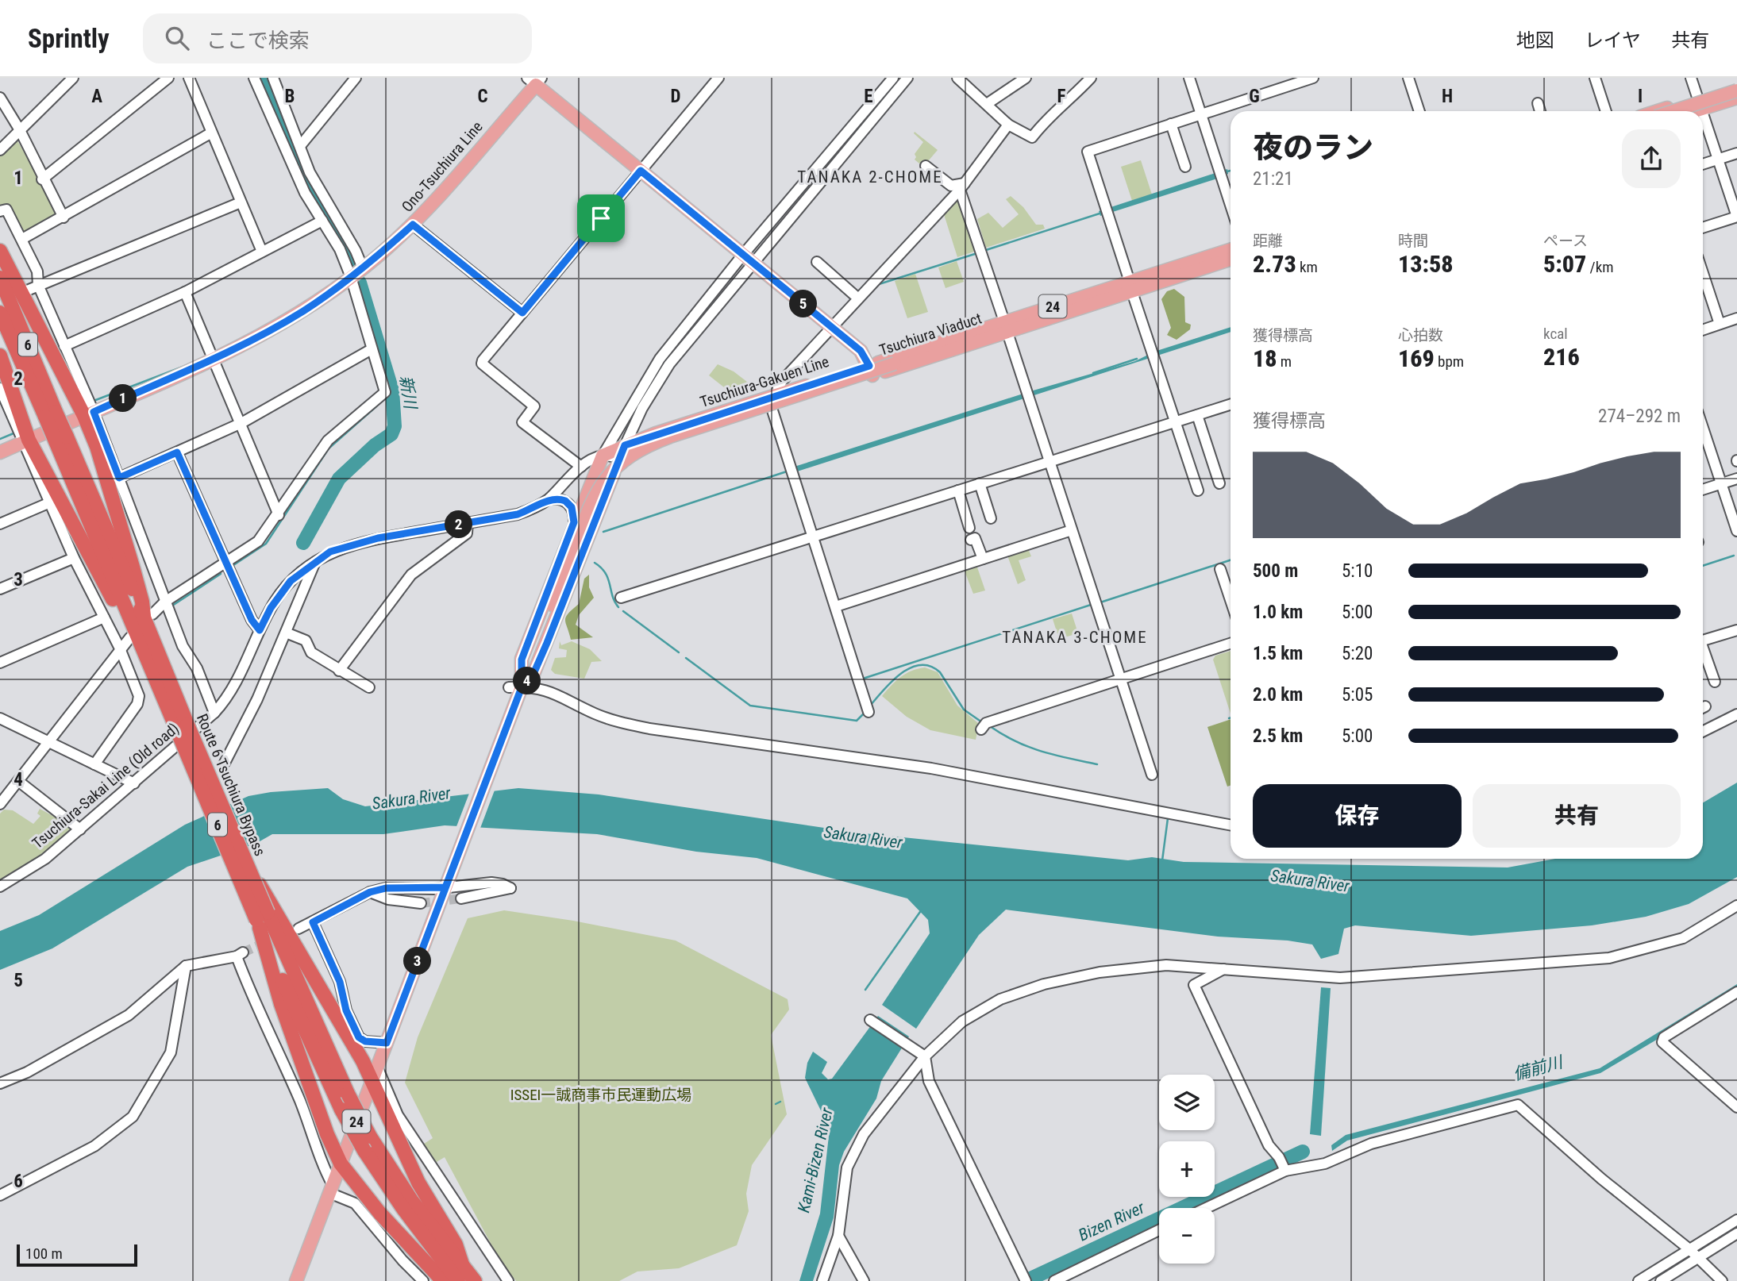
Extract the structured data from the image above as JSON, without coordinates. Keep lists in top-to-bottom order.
{
  "streets": {
    "highway": ["6", "Route 6 Tsuchiura Bypass"],
    "main road": [
      "Ono-Tsuchiura Line",
      "24",
      "Tsuchiura Viaduct",
      "Tsuchiura-Gakuen Line"
    ],
    "street": ["Tsuchiura-Sakai Line (Old road)"]
  },
  "crossings": [
    ["Ono-Tsuchiura Line", "Tsuchiura-Gakuen Line"],
    ["24", "Tsuchiura Viaduct"],
    ["24", "Tsuchiura-Gakuen Line"],
    ["24", "Tsuchiura-Sakai Line (Old road)"],
    ["Tsuchiura-Gakuen Line", "Tsuchiura-Sakai Line (Old road)"]
  ],
  "districts": ["TANAKA 2-CHOME", "TANAKA 3-CHOME"],
  "water": [
    "新川",
    "Sakura River",
    "備前川",
    "Kami-Bizen River",
    "Bizen River"
  ],
  "parks": ["ISSEI一誠商事市民運動広場"],
  "scale_bar": "100 m",
  "page": {
    "header": "Sprintly",
    "search": "ここで検索",
    "nav": ["地図", "レイヤ", "共有"],
    "heading": ["夜のラン", "21:21"],
    "stats": [
      ["距離", "2.73 km"],
      ["時間", "13:58"],
      ["ペース", "5:07 /km"],
      ["獲得標高", "18 m"],
      ["心拍数", "169 bpm"],
      ["kcal", "216"]
    ],
    "pins": [
      "5",
      "1",
      "2",
      "4",
      "3"
    ],
    "chart": ["獲得標高", "274–292 m"],
    "list": [
      {
        "name": "500 m",
        "note": "5:10"
      },
      {
        "name": "1.0 km",
        "note": "5:00"
      },
      {
        "name": "1.5 km",
        "note": "5:20"
      },
      {
        "name": "2.0 km",
        "note": "5:05"
      },
      {
        "name": "2.5 km",
        "note": "5:00"
      }
    ],
    "buttons": ["保存", "共有"],
    "map_buttons": ["+", "−"],
    "scale": "100 m"
  },
  "grid": {
    "columns": [
      "A",
      "B",
      "C",
      "D",
      "E",
      "F",
      "G",
      "H",
      "I"
    ],
    "rows": [
      "1",
      "2",
      "3",
      "4",
      "5",
      "6"
    ]
  }
}
